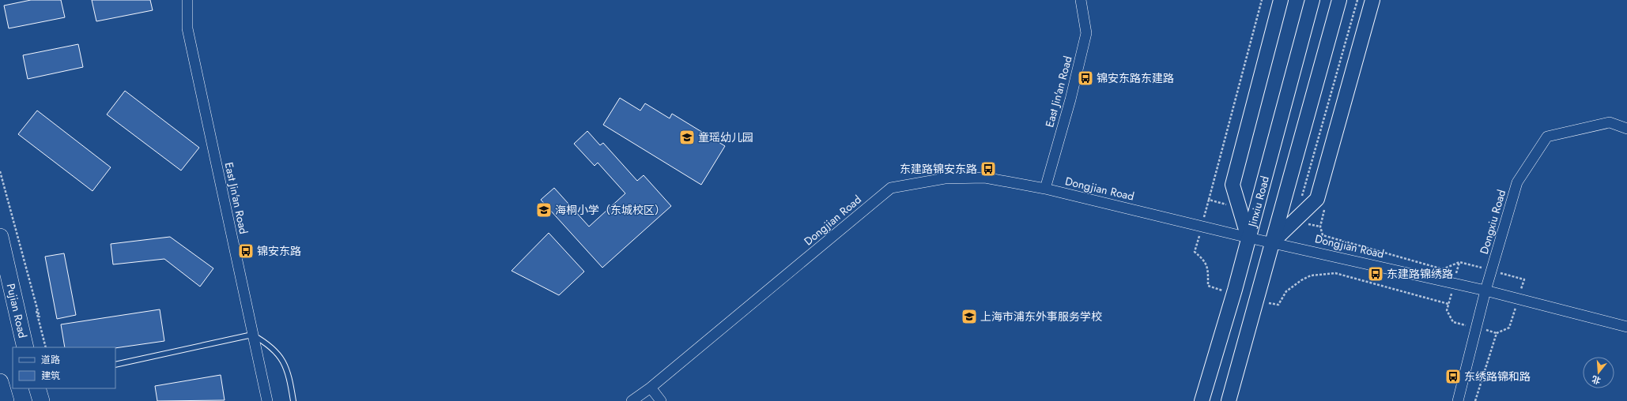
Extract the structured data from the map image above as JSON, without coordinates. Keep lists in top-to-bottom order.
{
  "streets": {
    "main road": ["Jinxiu Road", "Pujian Road"],
    "street": ["East Jin'an Road", "Dongjian Road", "Dongxiu Road"]
  },
  "crossings": [
    ["East Jin'an Road", "Dongjian Road"],
    ["Dongjian Road", "Jinxiu Road"],
    ["Dongjian Road", "Dongxiu Road"]
  ],
  "places": {
    "bus stop": [
      "锦安东路东建路",
      "东建路锦安东路",
      "锦安东路",
      "东建路锦绣路",
      "东绣路锦和路"
    ],
    "school or university": ["童瑶幼儿园", "海桐小学（东城校区）", "上海市浦东外事服务学校"]
  },
  "legend": ["道路", "建筑"],
  "north": "bottom"
}
